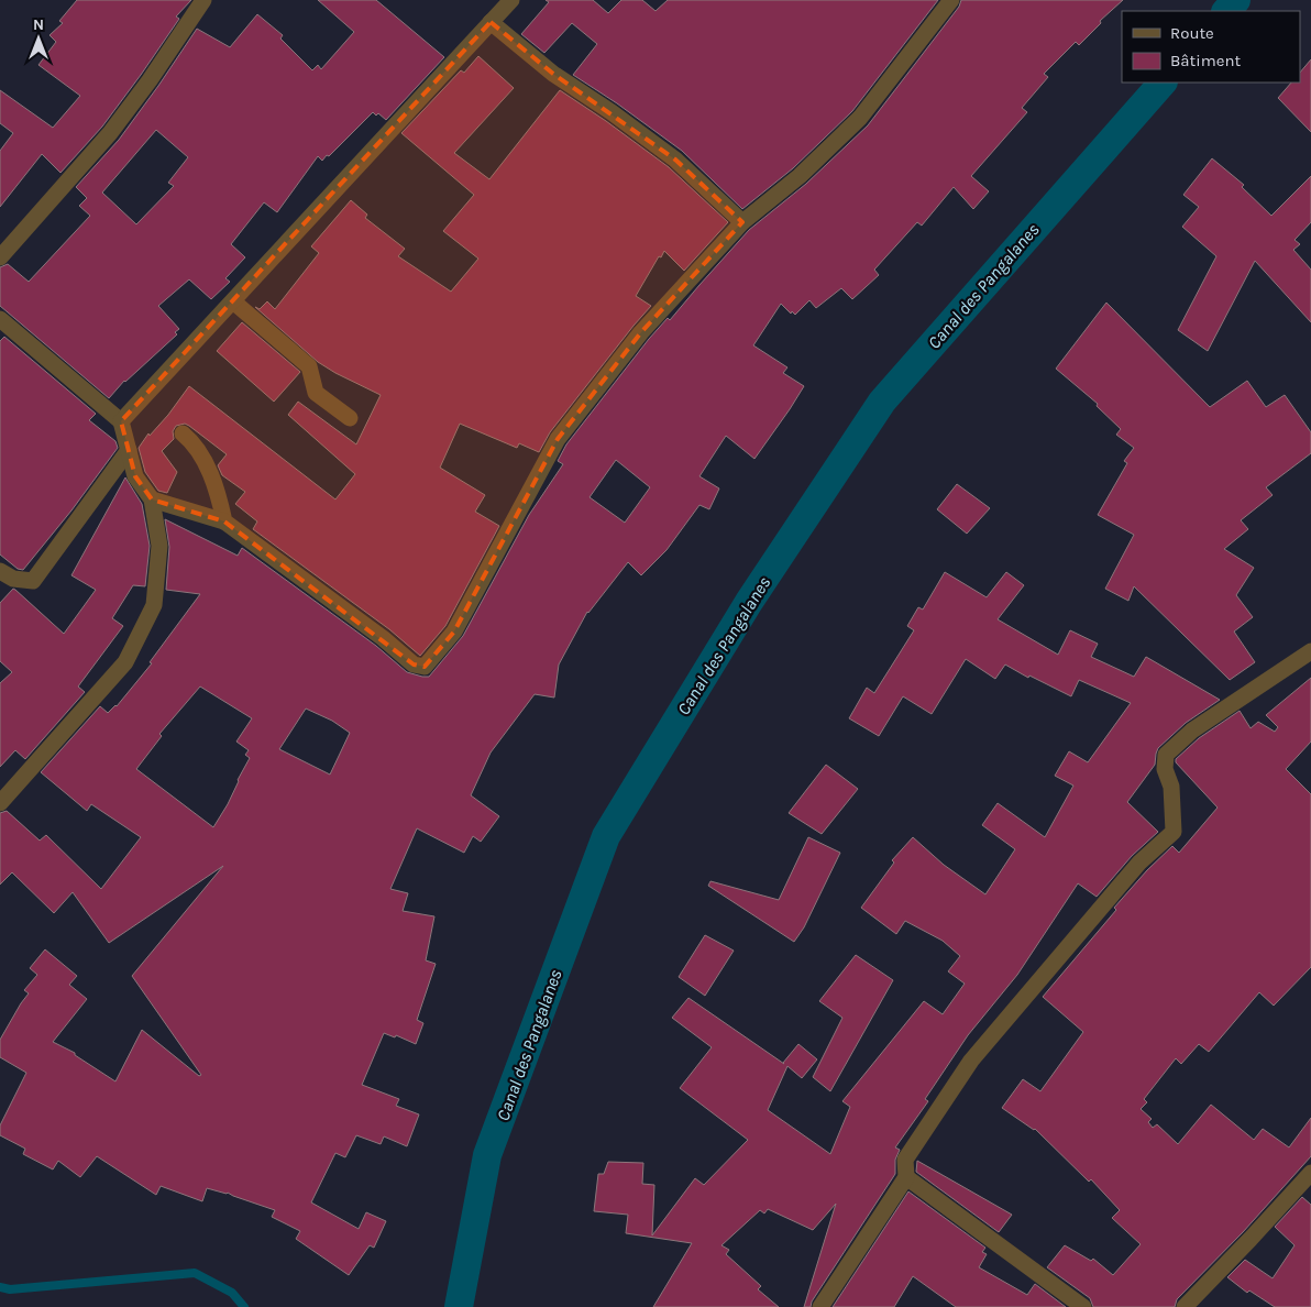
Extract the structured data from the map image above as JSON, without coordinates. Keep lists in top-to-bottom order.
{
  "water": ["Canal des Pangalanes"],
  "legend": ["Route", "Bâtiment"],
  "north": "top"
}
